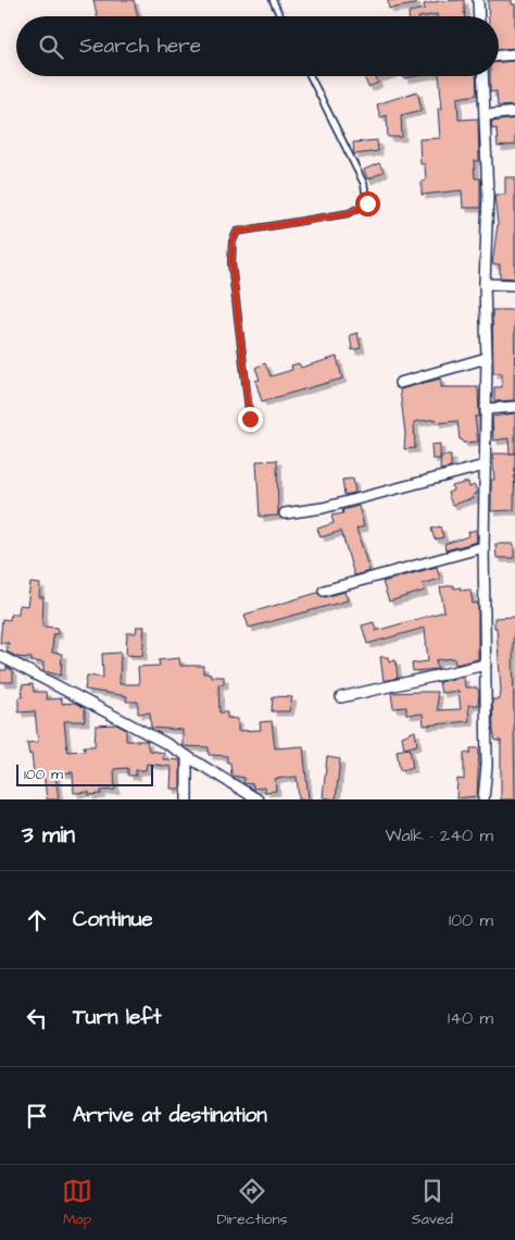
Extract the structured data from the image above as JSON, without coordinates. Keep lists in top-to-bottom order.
{
  "scale_bar": "100 m",
  "page": {
    "search": "Search here",
    "scale": "100 m",
    "heading": ["3 min", "Walk · 240 m"],
    "list": [
      ["Continue", "100 m"],
      ["Turn left", "140 m"],
      "Arrive at destination"
    ],
    "nav": ["Map", "Directions", "Saved"]
  }
}
